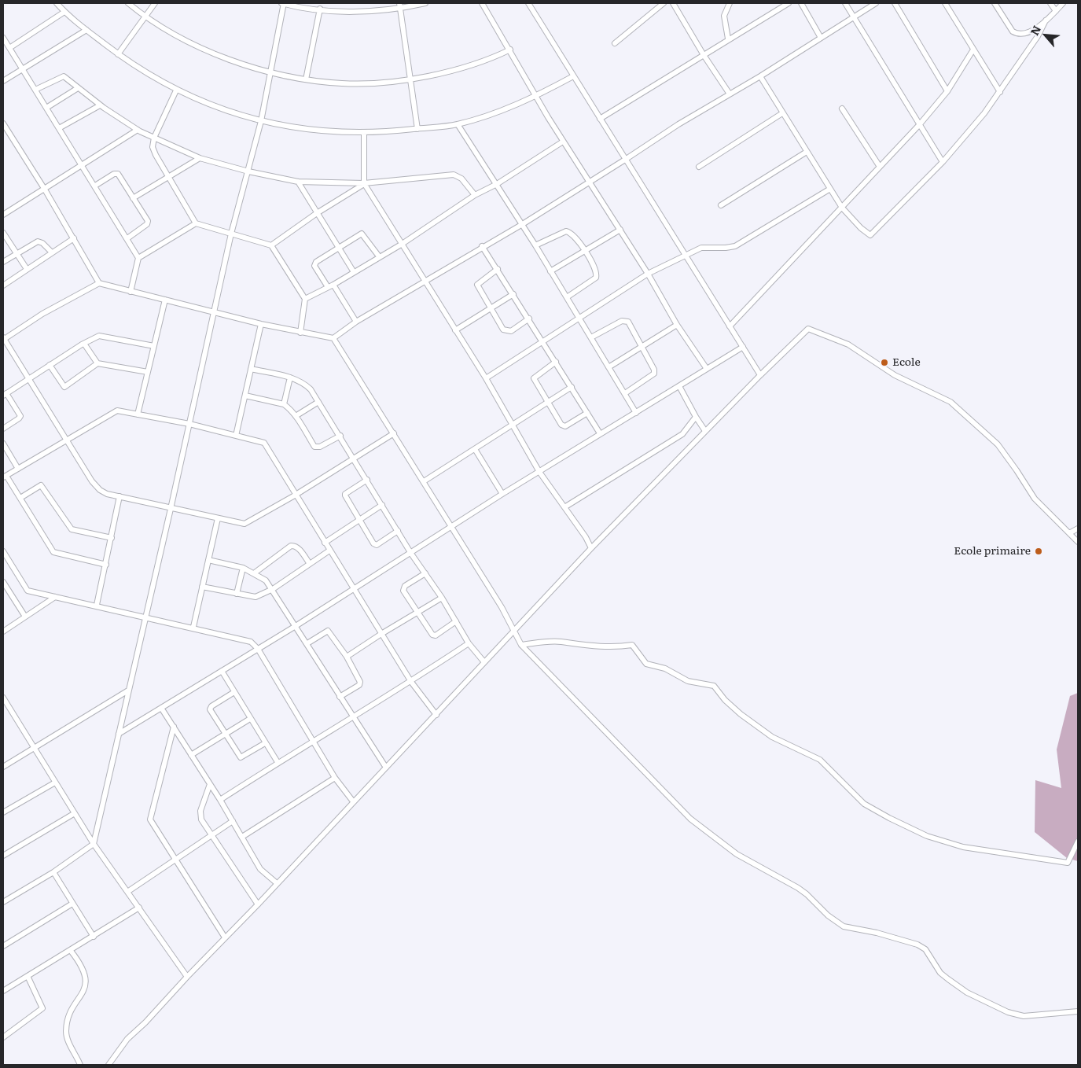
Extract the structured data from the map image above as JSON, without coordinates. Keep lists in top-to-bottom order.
{
  "places": ["Ecole", "Ecole primaire"],
  "north": "top left"
}
